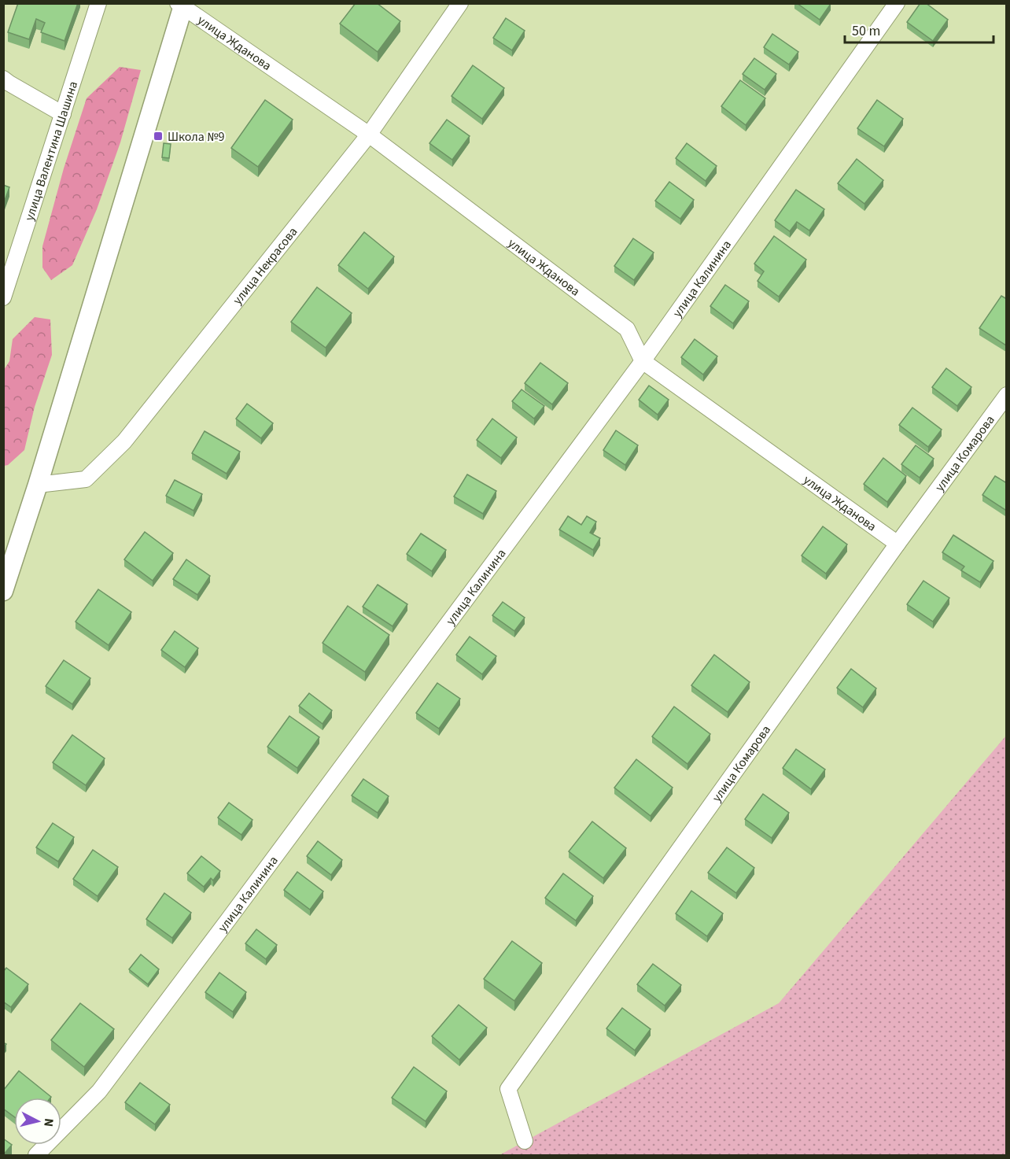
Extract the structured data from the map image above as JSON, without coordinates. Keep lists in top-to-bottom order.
{
  "streets": {
    "street": [
      "улица Жданова",
      "улица Валентина Шашина",
      "улица Некрасова",
      "улица Калинина",
      "улица Комарова"
    ]
  },
  "crossings": [
    ["улица Жданова", "улица Некрасова"],
    ["улица Жданова", "улица Калинина"],
    ["улица Жданова", "улица Комарова"]
  ],
  "places": {
    "transit": ["Школа №9"]
  },
  "scale_bar": "50 m",
  "north": "right"
}
